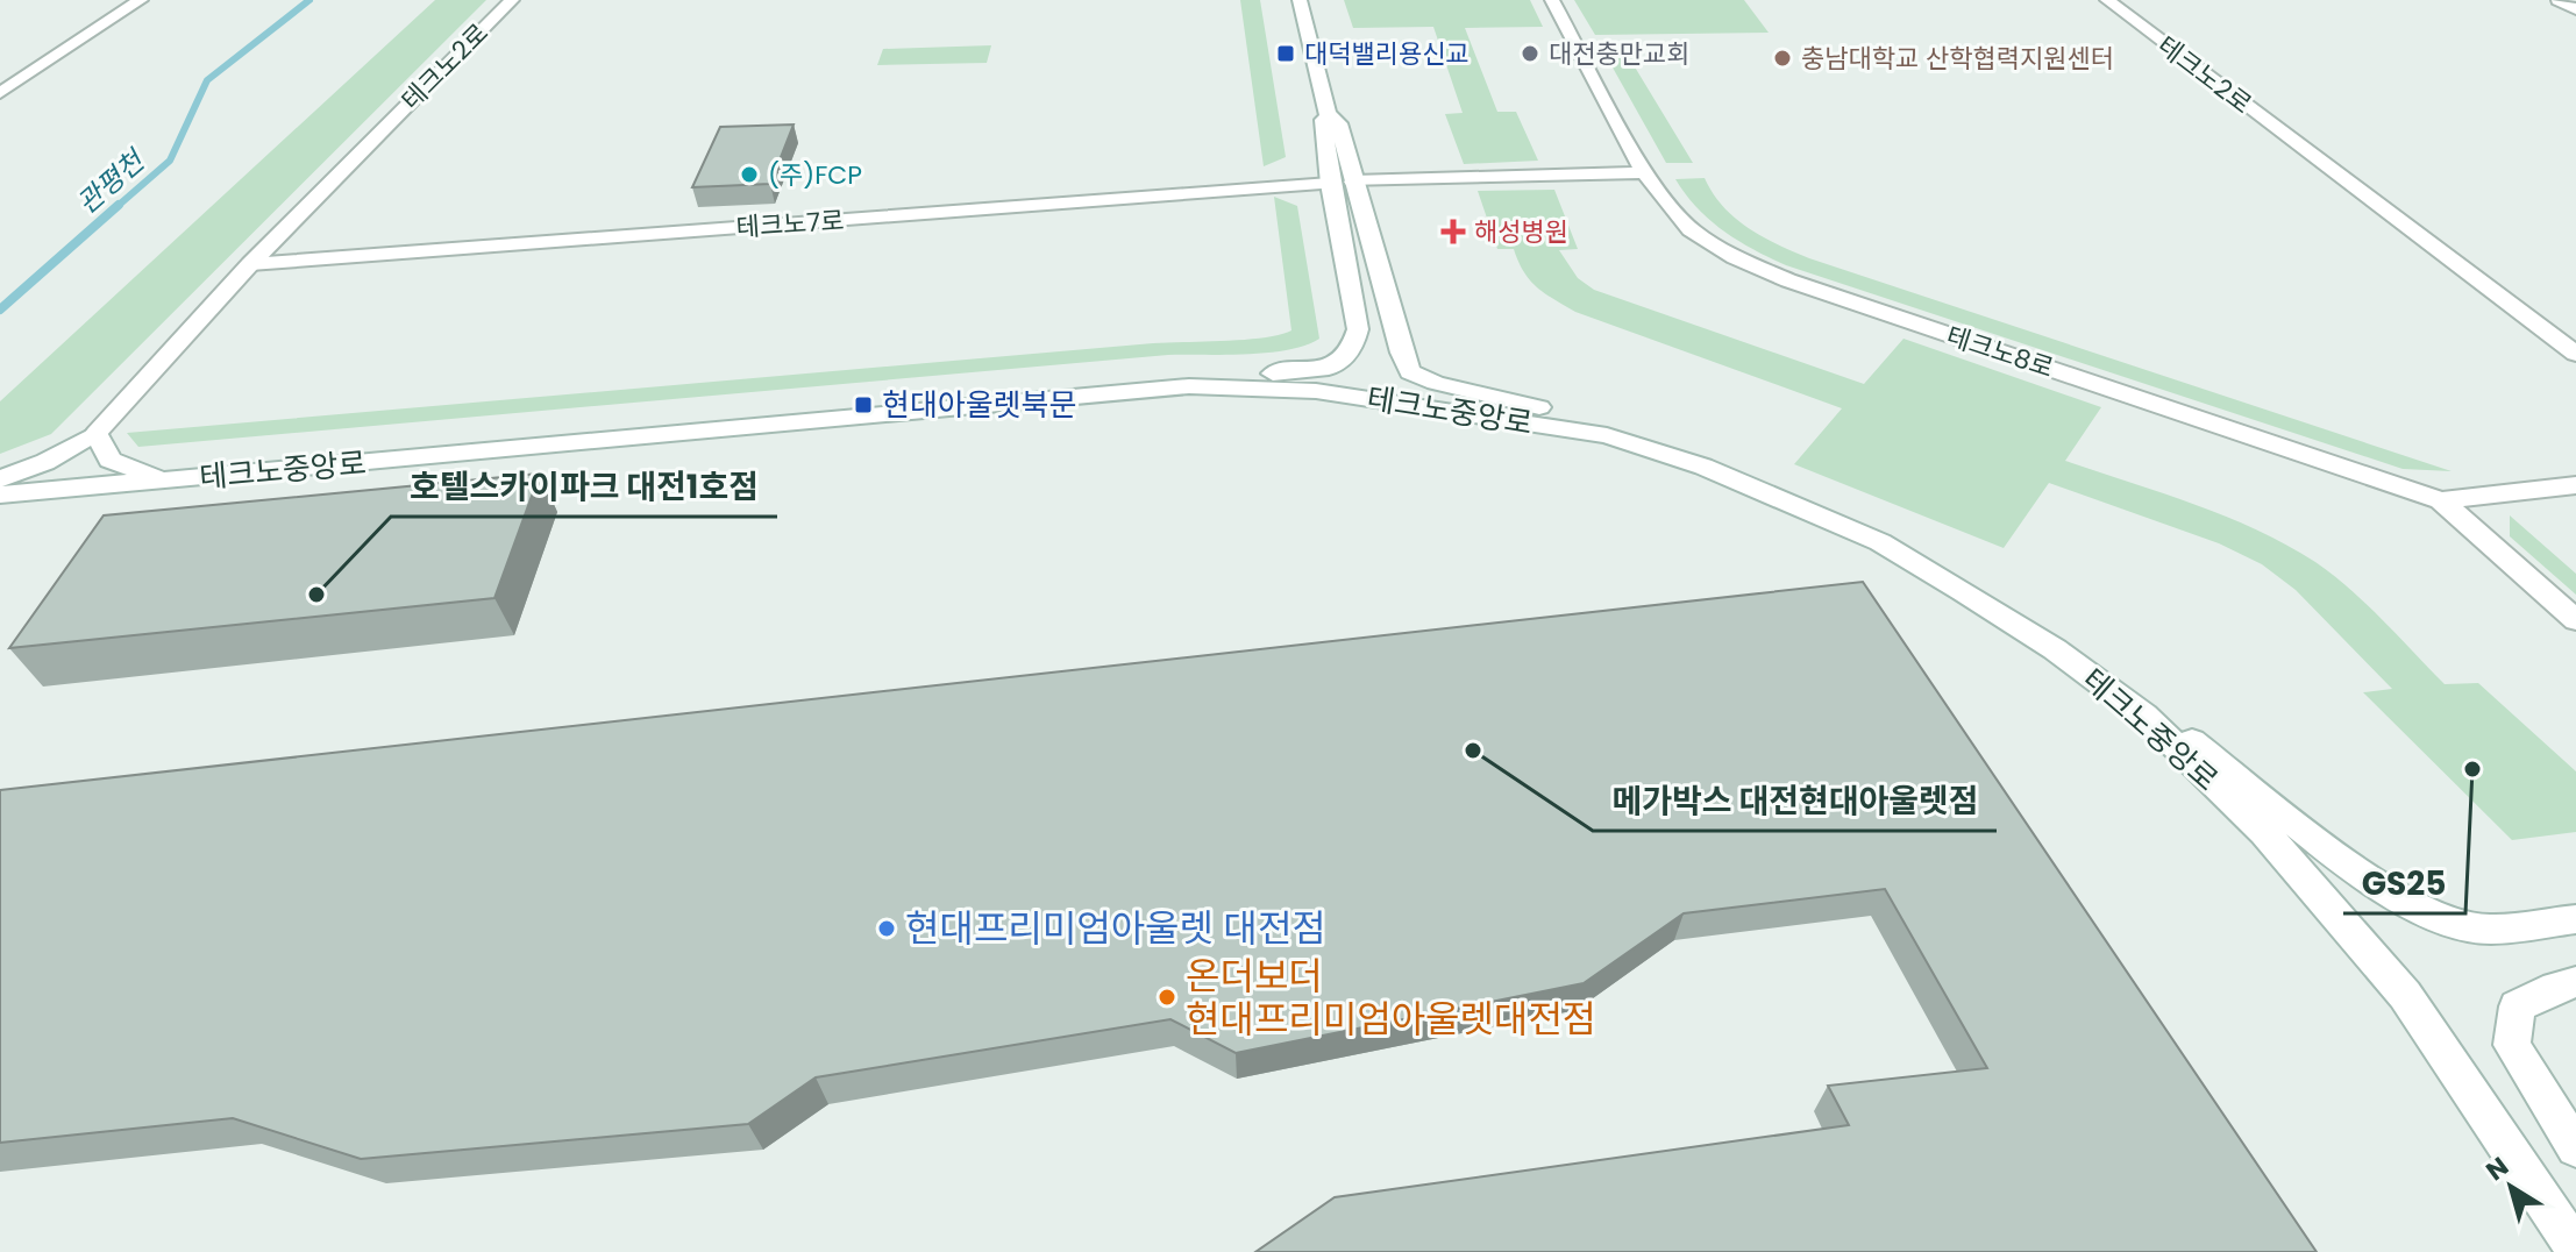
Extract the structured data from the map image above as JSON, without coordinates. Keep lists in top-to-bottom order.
{
  "streets": {
    "street": [
      "테크노2로",
      "테크노7로",
      "테크노8로",
      "테크노중앙로"
    ]
  },
  "crossings": [
    ["테크노2로", "테크노7로"],
    ["테크노7로", "테크노8로"]
  ],
  "water": ["관평천"],
  "places": {
    "transit": ["대덕밸리용신교", "현대아울렛북문"],
    "other": [
      "대전충만교회",
      "충남대학교 산학협력지원센터",
      "(주)FCP",
      "호텔스카이파크 대전1호점",
      "메가박스 대전현대아울렛점",
      "GS25",
      "현대프리미엄아울렛 대전점",
      "온더보더 현대프리미엄아울렛대전점"
    ],
    "health": ["해성병원"]
  },
  "north": "top left"
}
